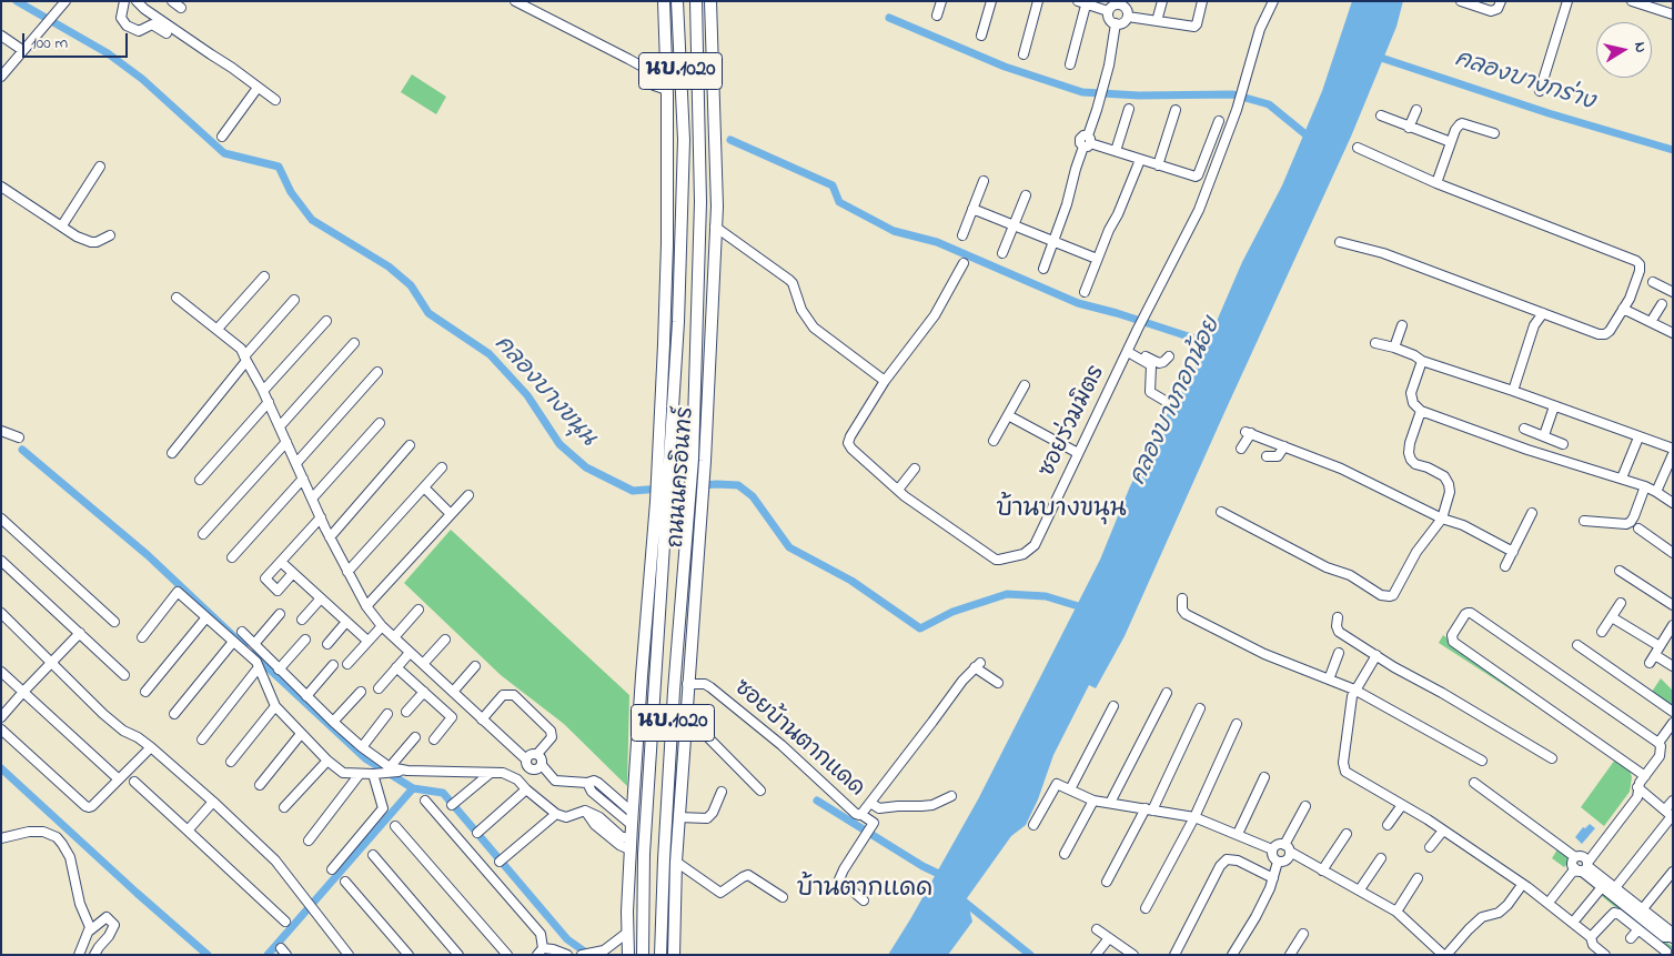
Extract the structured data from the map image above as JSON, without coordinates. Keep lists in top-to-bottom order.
{
  "streets": {
    "main road": ["นบ.1020", "ถนนนครอินทร์"],
    "street": ["ซอยร่วมมิตร", "ซอยบ้านตากแดด"]
  },
  "crossings": [
    ["ถนนนครอินทร์", "ซอยบ้านตากแดด"]
  ],
  "districts": ["บ้านบางขนุน", "บ้านตากแดด"],
  "water": ["คลองบางกร่าง", "คลองบางขนุน", "คลองบางกอกน้อย"],
  "scale_bar": "100 m",
  "north": "right"
}
